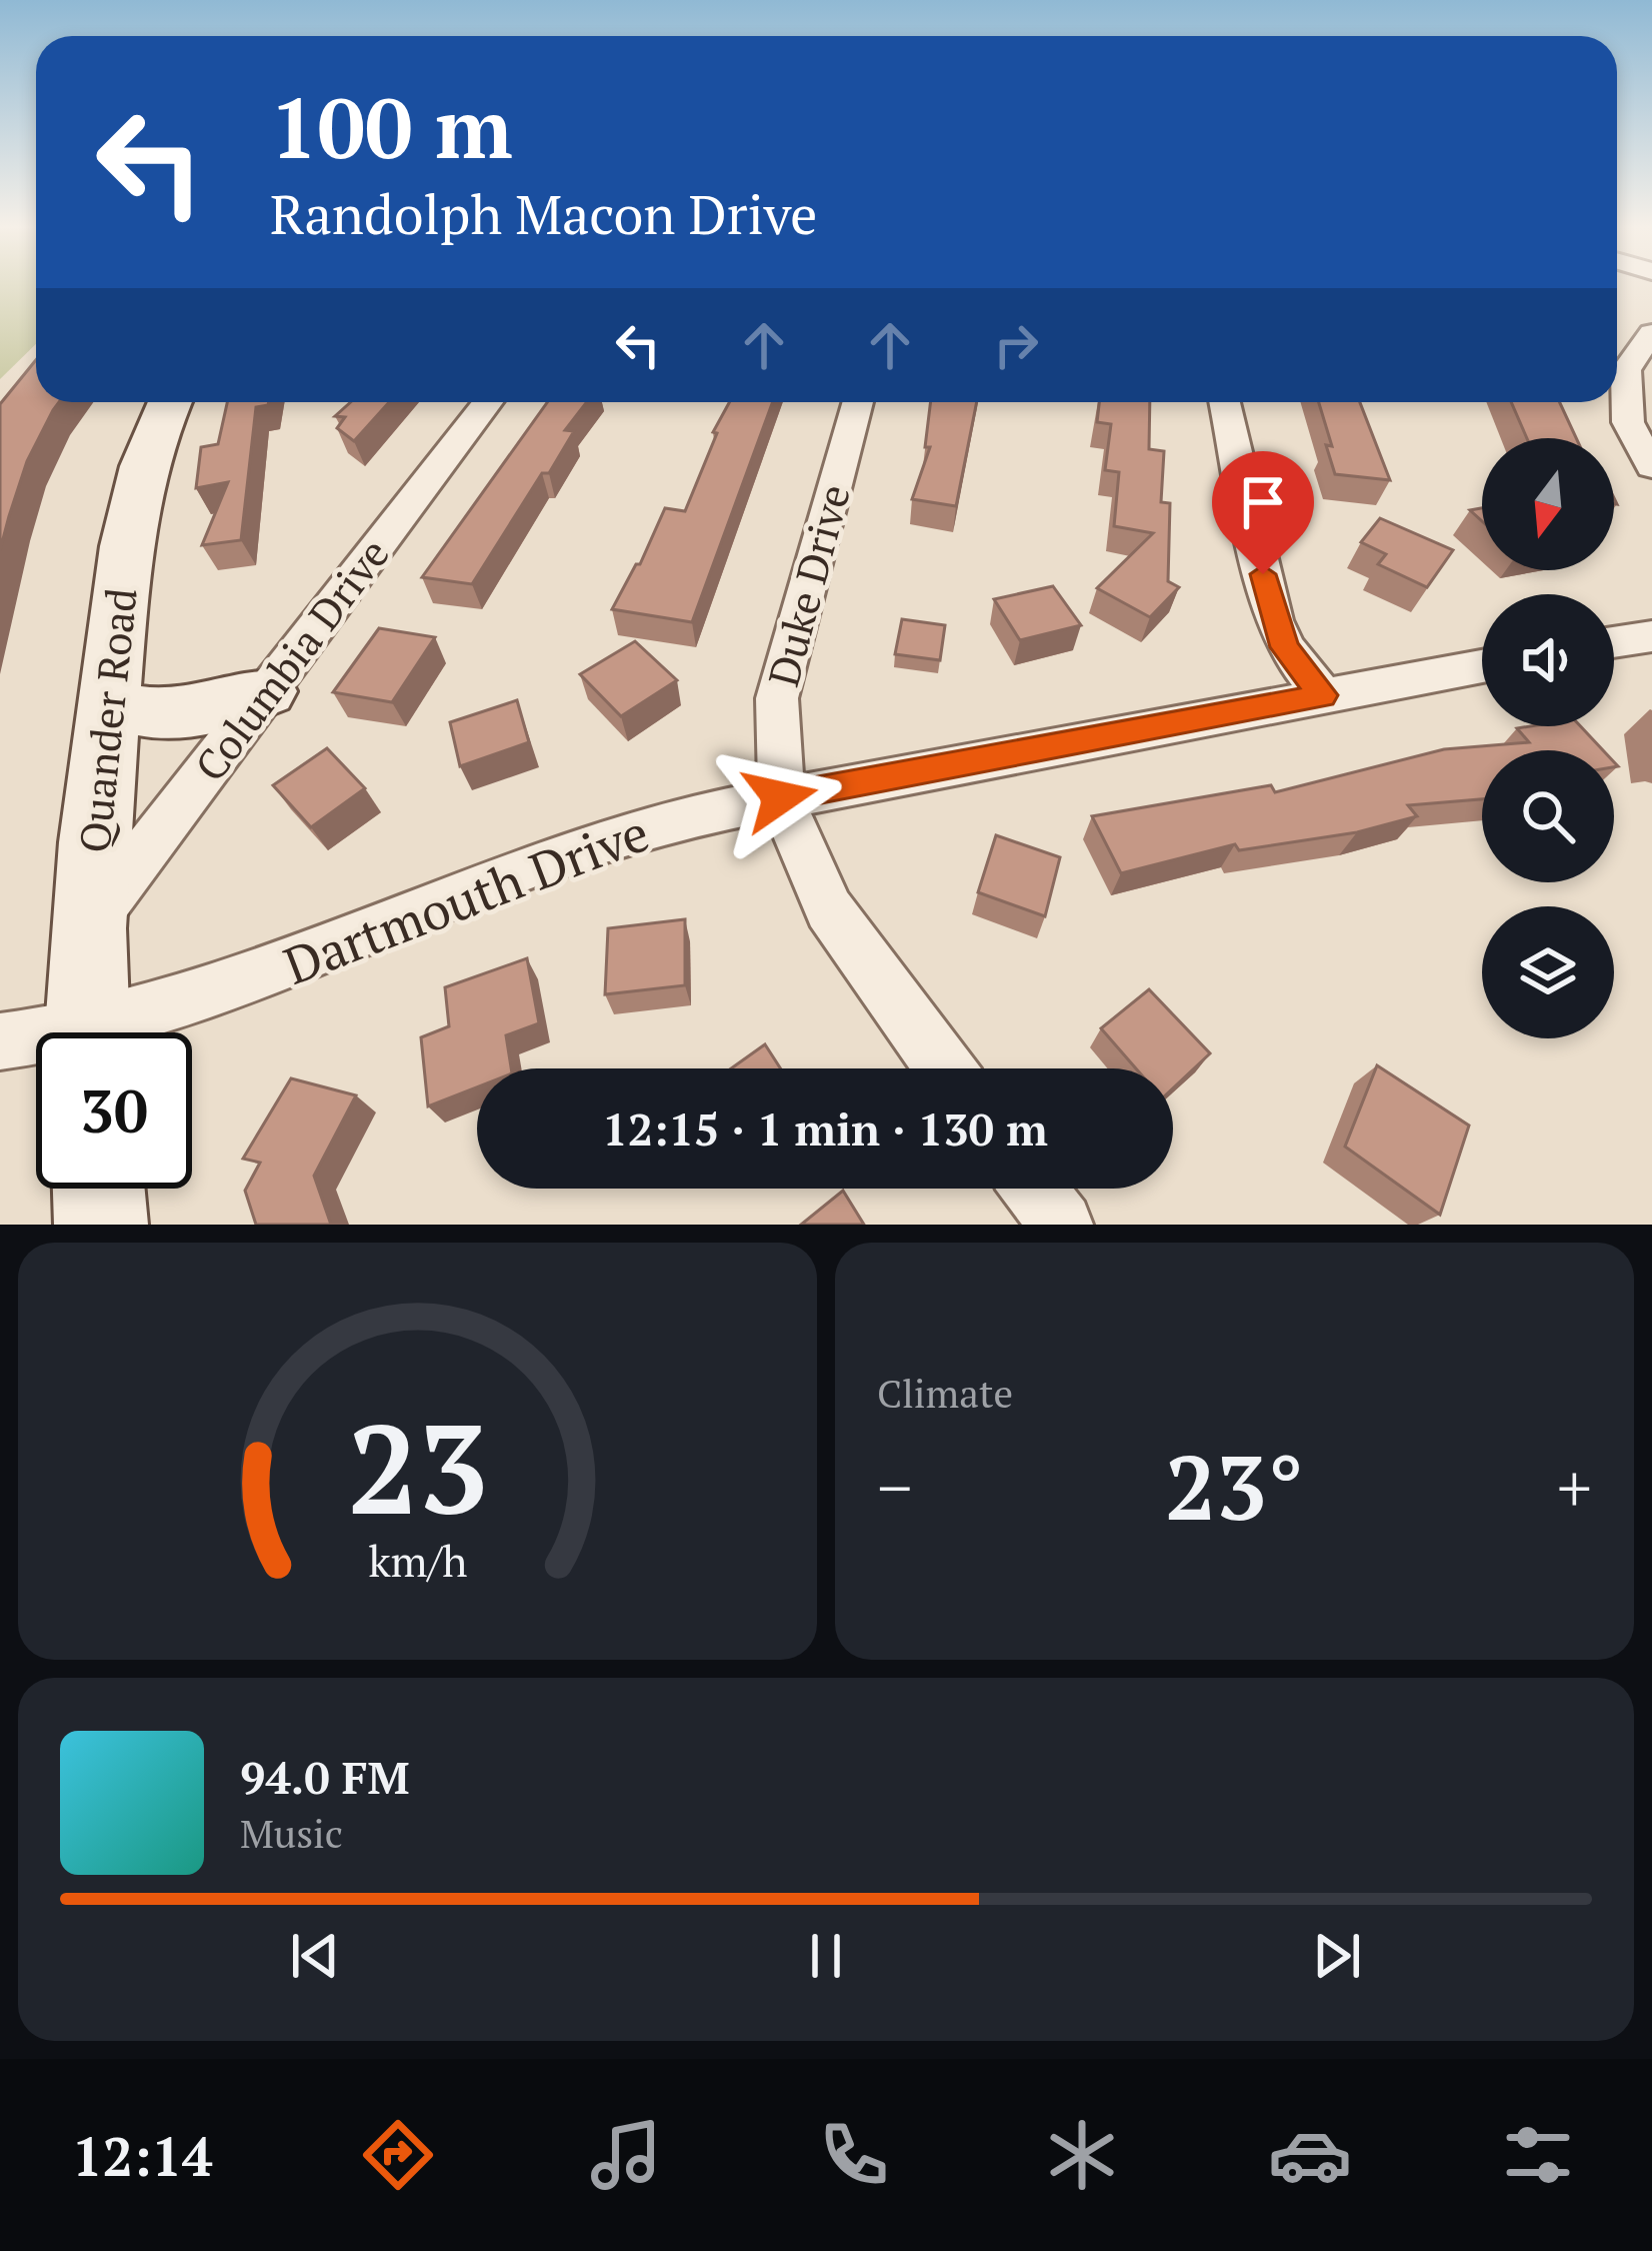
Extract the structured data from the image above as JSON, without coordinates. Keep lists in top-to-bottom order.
{
  "streets": {
    "street": [
      "Duke Drive",
      "Columbia Drive",
      "Quander Road",
      "Dartmouth Drive"
    ]
  },
  "crossings": [
    ["Duke Drive", "Dartmouth Drive"],
    ["Columbia Drive", "Quander Road"]
  ],
  "north": "bottom",
  "page": {
    "turn": ["100 m", "Randolph Macon Drive"],
    "limit": "30",
    "trip": "12:15 · 1 min · 130 m",
    "tile": "Climate",
    "heat": ["−", "23°", "+"],
    "song": ["94.0 FM", "Music"],
    "tabs": "12:14",
    "gauge": ["23", "km/h"]
  }
}
